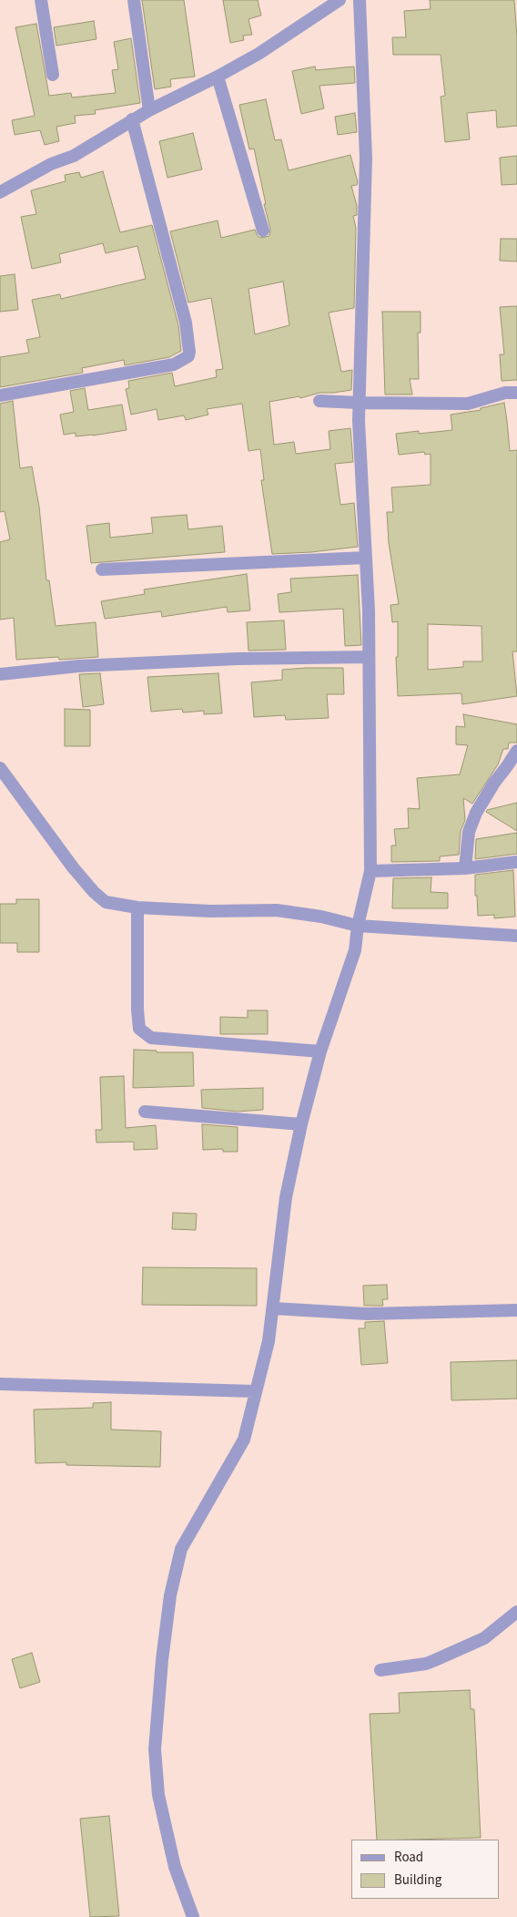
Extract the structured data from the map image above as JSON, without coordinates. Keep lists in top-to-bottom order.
{
  "legend": ["Road", "Building"]
}
